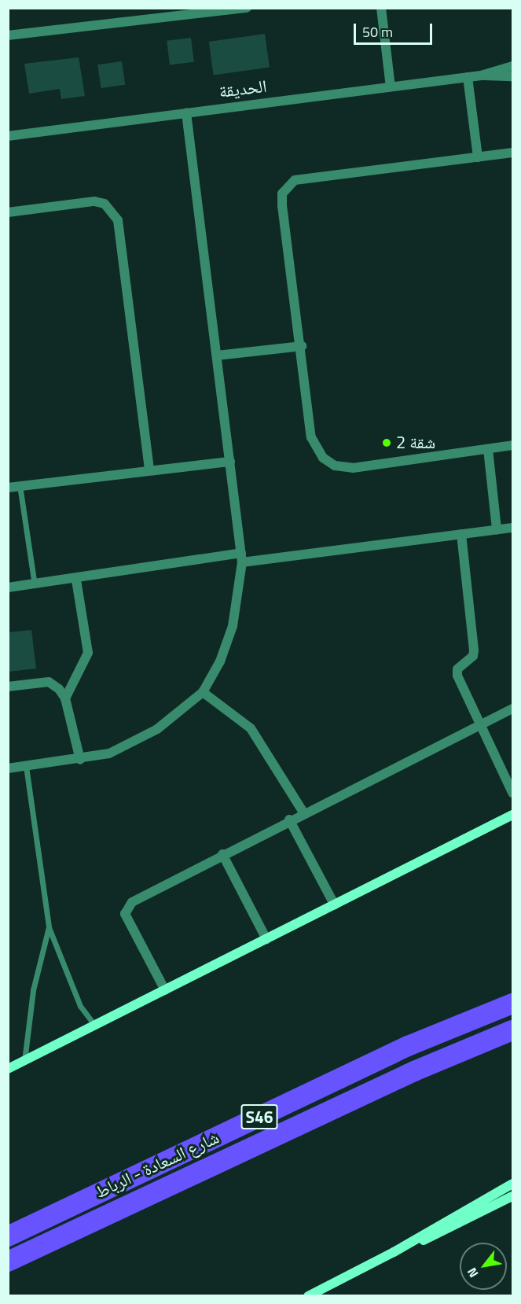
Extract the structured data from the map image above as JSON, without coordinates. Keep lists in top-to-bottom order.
{
  "streets": {
    "highway": ["S46", "شارع السعادة - الرباط"],
    "street": ["الحديقة"]
  },
  "places": ["شقة 2"],
  "scale_bar": "50 m",
  "north": "bottom left"
}
